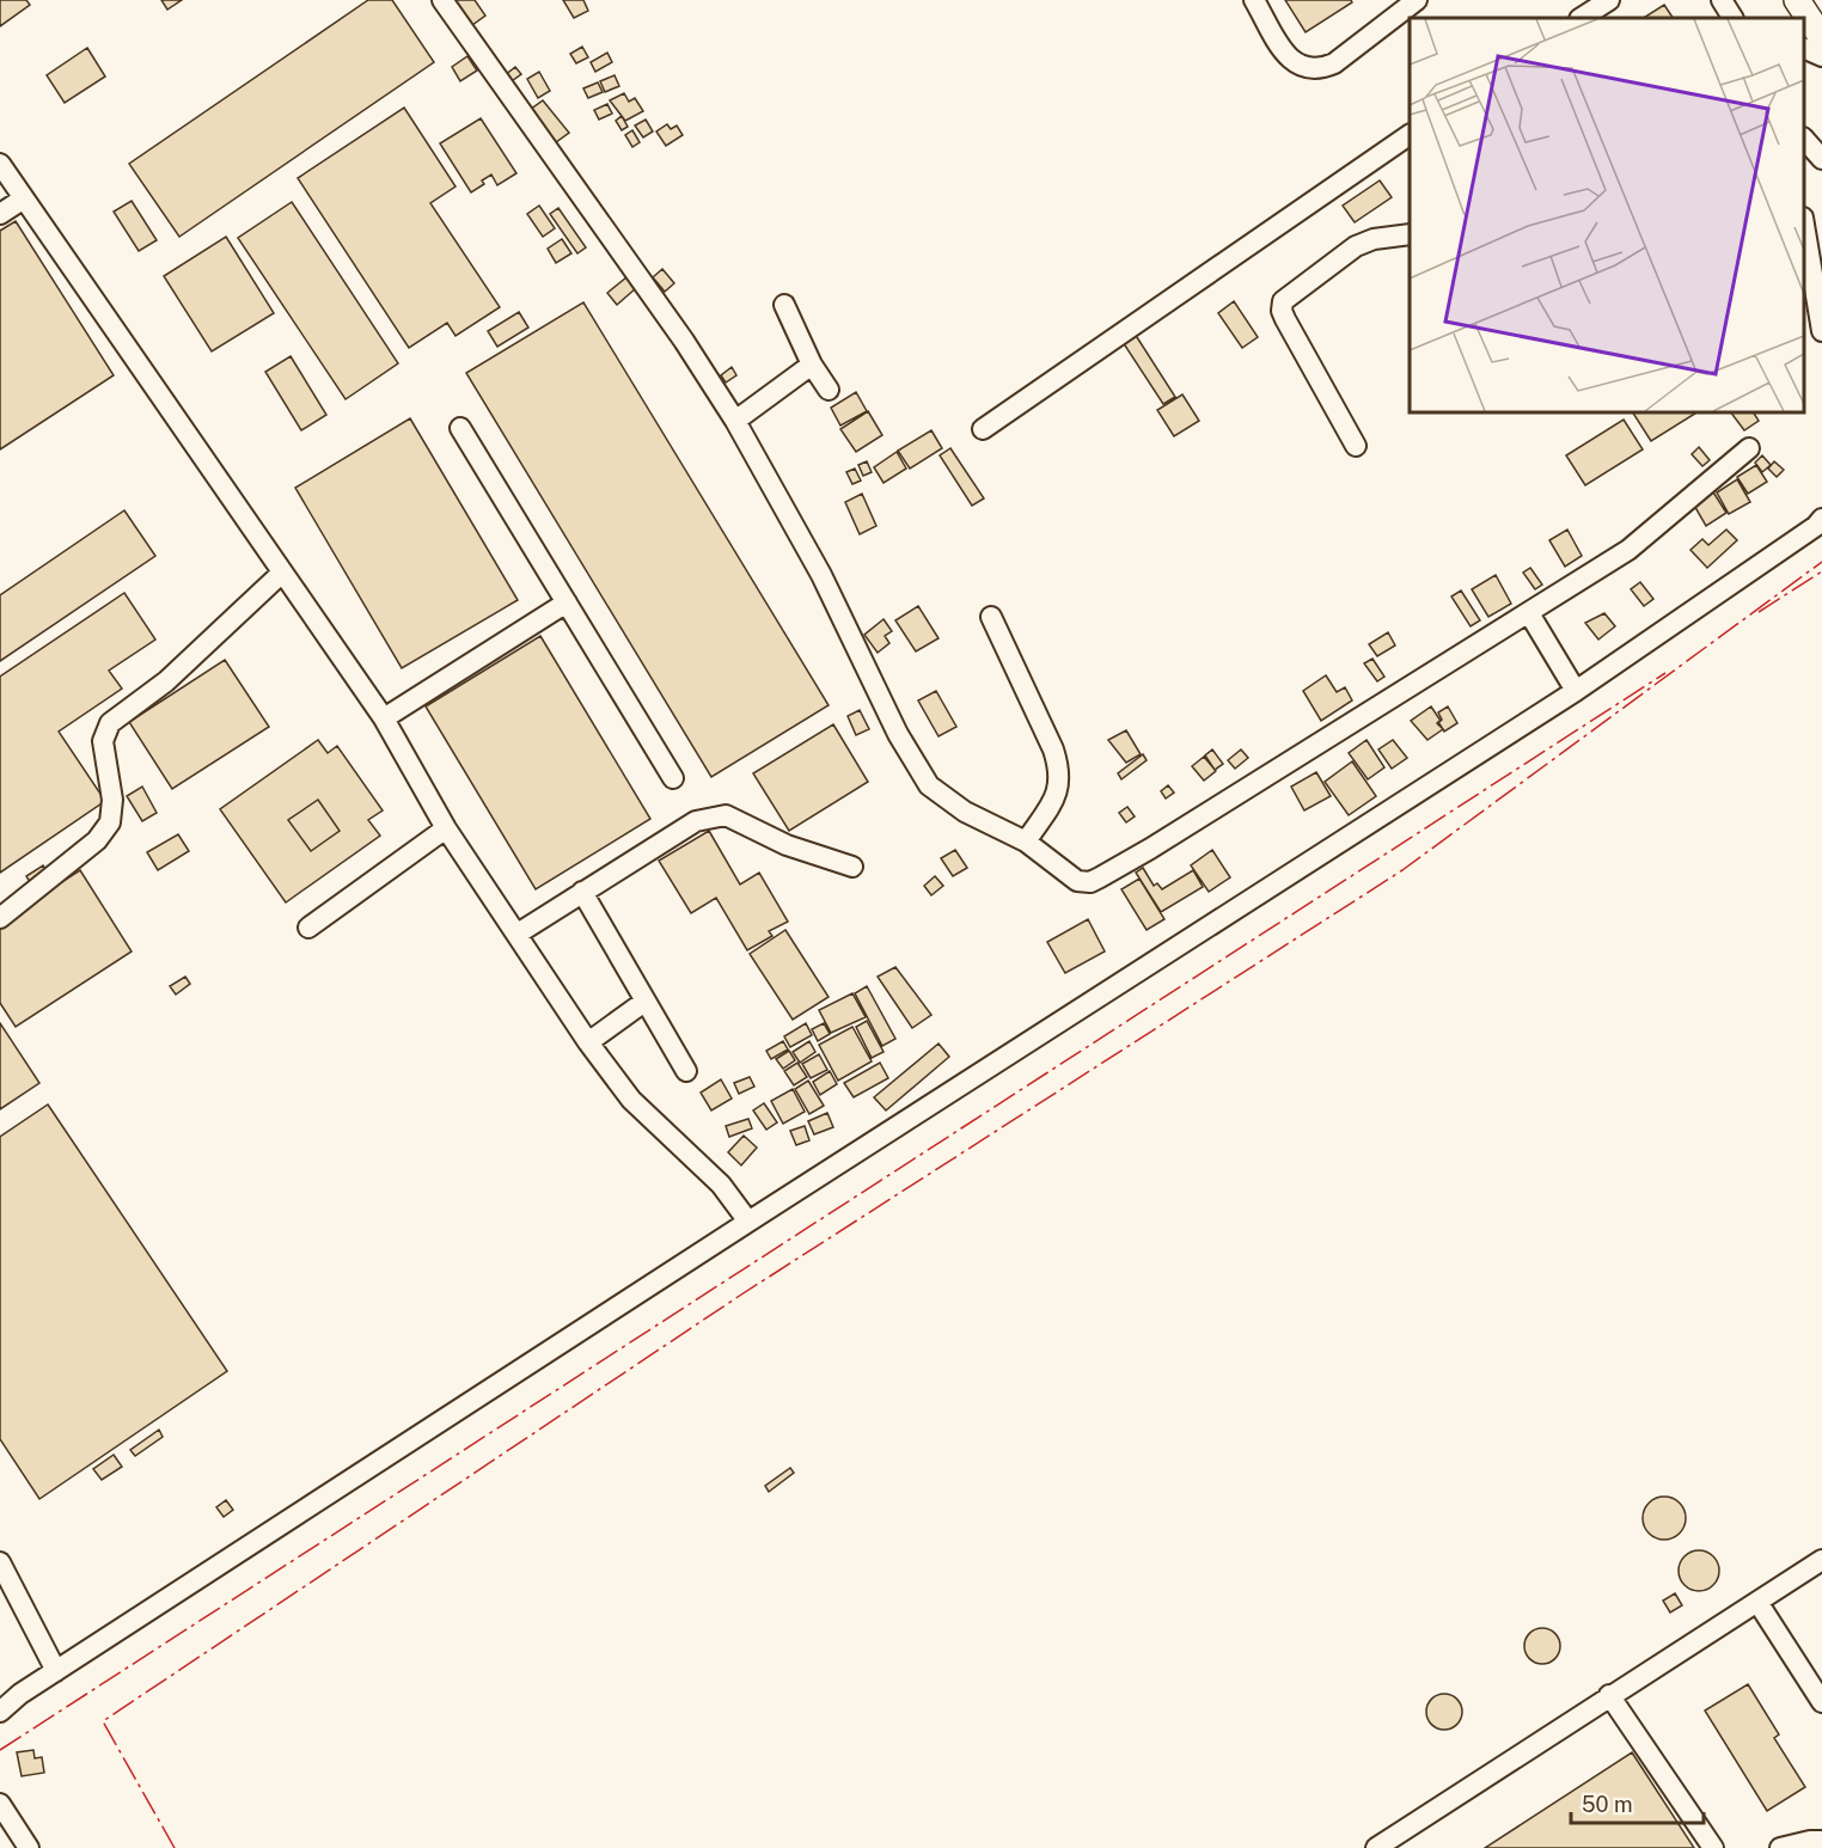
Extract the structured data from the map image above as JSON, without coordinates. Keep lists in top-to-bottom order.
{
  "scale_bar": "50 m"
}
